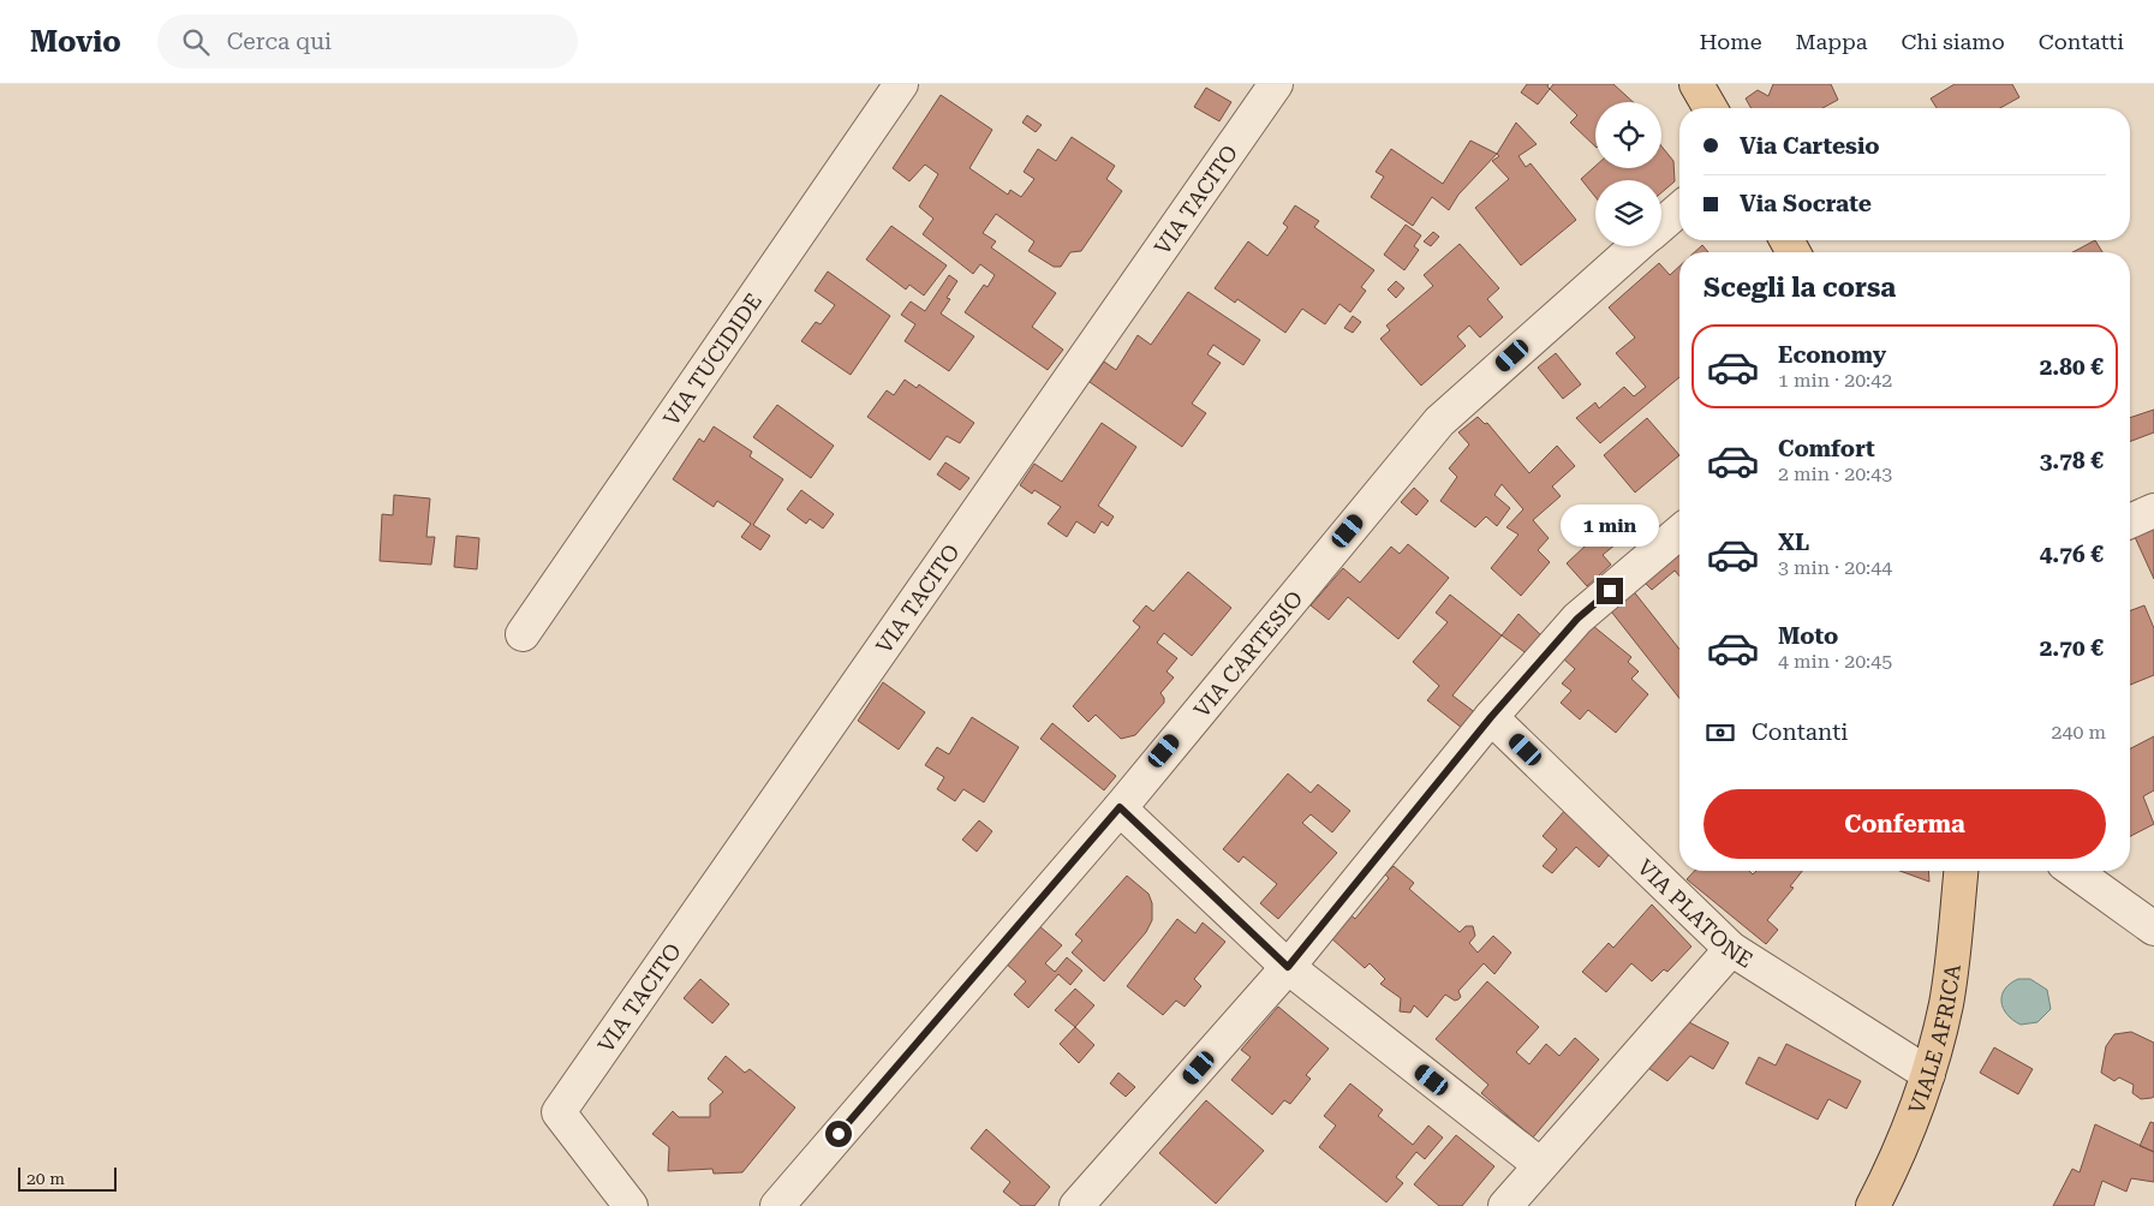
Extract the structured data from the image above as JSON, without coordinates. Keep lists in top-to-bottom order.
{
  "streets": {
    "main road": ["VIALE AFRICA"],
    "street": [
      "VIA TACITO",
      "VIA TUCIDIDE",
      "VIA CARTESIO",
      "VIA PLATONE"
    ]
  },
  "crossings": [
    ["VIA PLATONE", "VIALE AFRICA"]
  ],
  "scale_bar": "20 m",
  "page": {
    "header": "Movio",
    "search": "Cerca qui",
    "nav": [
      "Home",
      "Mappa",
      "Chi siamo",
      "Contatti"
    ],
    "banner": ["Via Cartesio", "Via Socrate"],
    "heading": "Scegli la corsa",
    "list": [
      {
        "name": "Economy",
        "note": "1 min · 20:42",
        "value": "2.80 €"
      },
      {
        "name": "Comfort",
        "note": "2 min · 20:43",
        "value": "3.78 €"
      },
      {
        "name": "XL",
        "note": "3 min · 20:44",
        "value": "4.76 €"
      },
      {
        "name": "Moto",
        "note": "4 min · 20:45",
        "value": "2.70 €"
      }
    ],
    "bubble": "1 min",
    "pay": ["Contanti", "240 m"],
    "buttons": "Conferma",
    "scale": "20 m"
  }
}
